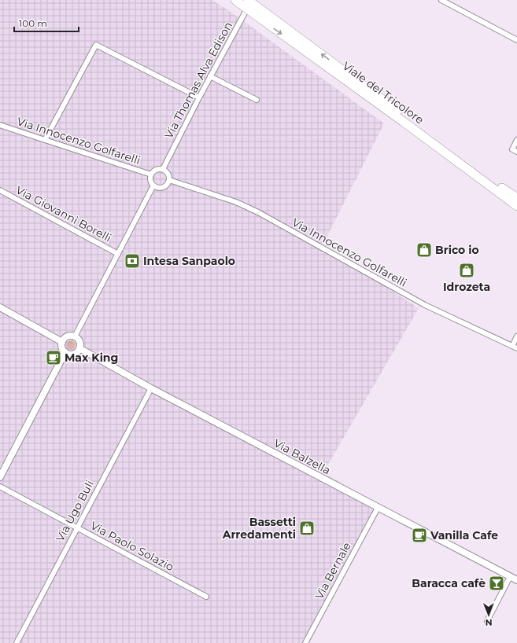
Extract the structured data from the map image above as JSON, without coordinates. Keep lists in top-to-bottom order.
{
  "streets": {
    "highway": ["Viale del Tricolore"],
    "street": [
      "Via Thomas Alva Edison",
      "Via Innocenzo Golfarelli",
      "Via Giovanni Borelli",
      "Via Balzella",
      "Via Ugo Buli",
      "Via Paolo Solazio",
      "Via Bernale"
    ]
  },
  "crossings": [
    ["Via Thomas Alva Edison", "Viale del Tricolore"],
    ["Via Thomas Alva Edison", "Via Innocenzo Golfarelli"],
    ["Via Balzella", "Via Ugo Buli"],
    ["Via Balzella", "Via Bernale"],
    ["Via Ugo Buli", "Via Paolo Solazio"]
  ],
  "places": {
    "shop": ["Brico io", "Idrozeta", "Bassetti Arredamenti"],
    "bank": ["Intesa Sanpaolo"],
    "cafe": ["Max King", "Vanilla Cafe"],
    "bar": ["Baracca cafè"]
  },
  "scale_bar": "100 m",
  "north": "bottom"
}
